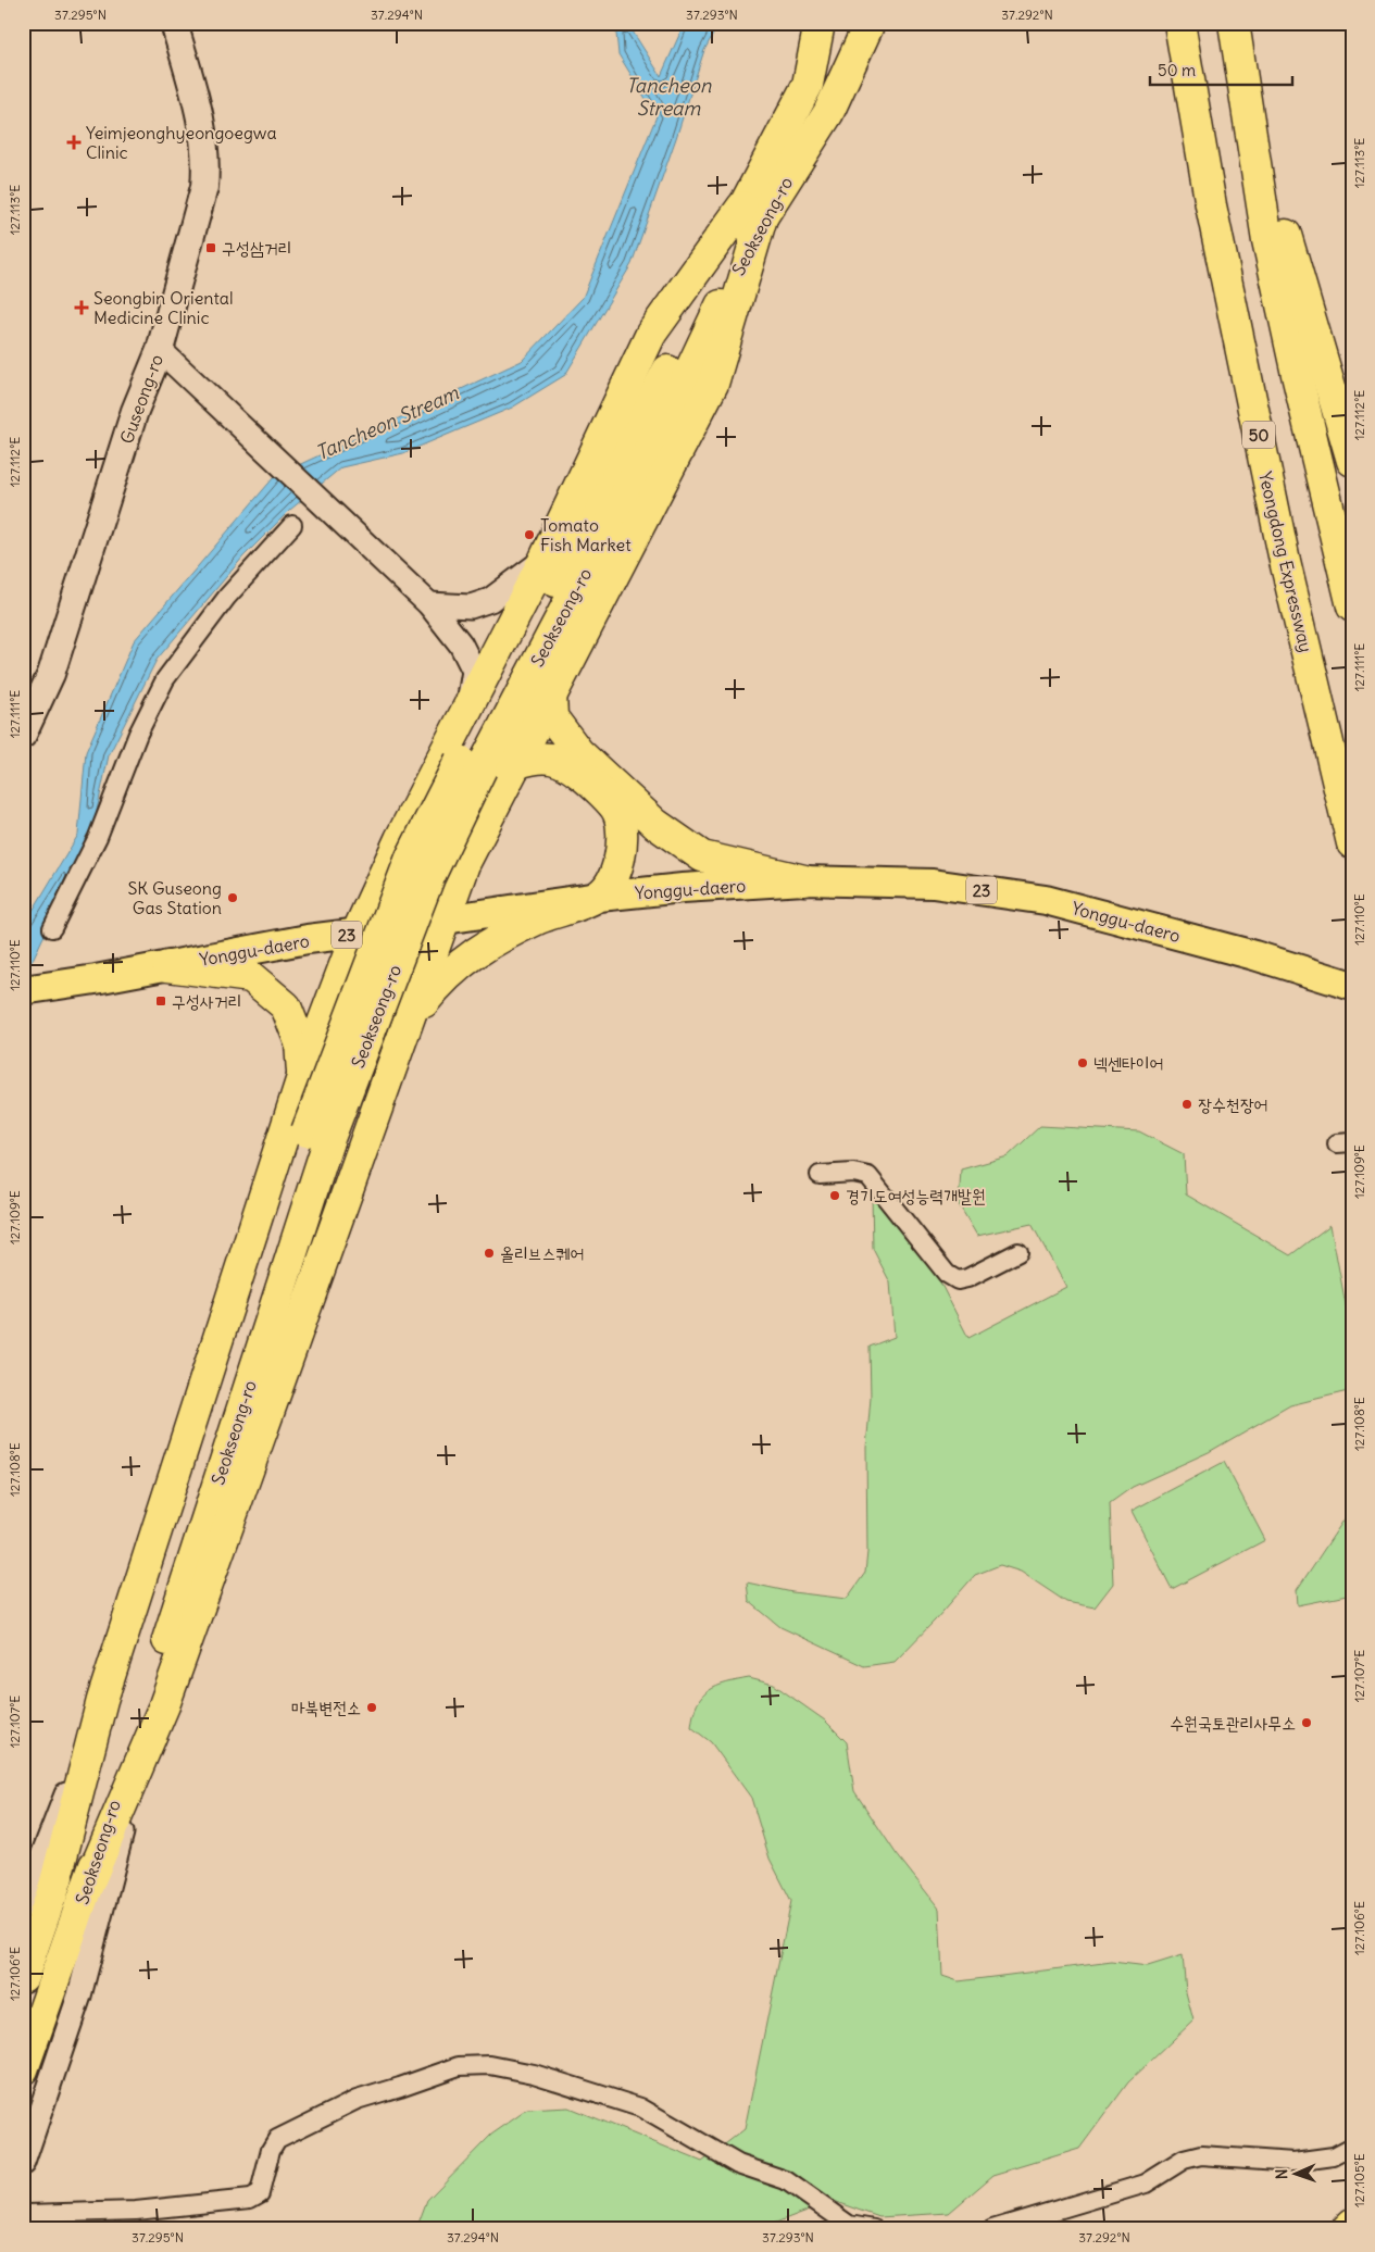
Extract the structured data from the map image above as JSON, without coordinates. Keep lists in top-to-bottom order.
{
  "streets": {
    "highway": ["Seokseong-ro", "50", "Yeongdong Expressway"],
    "main road": ["Guseong-ro", "Yonggu-daero", "23"]
  },
  "water": ["Tancheon Stream"],
  "places": {
    "health": ["Yeimjeonghyeongoegwa Clinic", "Seongbin Oriental Medicine Clinic"],
    "transit": ["구성삼거리", "구성사거리"],
    "other": [
      "Tomato Fish Market",
      "SK Guseong Gas Station",
      "넥센타이어",
      "장수천장어",
      "경기도여성능력개발원",
      "올리브스퀘어",
      "마북변전소",
      "수원국토관리사무소"
    ]
  },
  "scale_bar": "50 m",
  "north": "left",
  "coordinates": [
    "37.295°N",
    "37.294°N",
    "37.293°N",
    "37.292°N",
    "127.113°E",
    "127.112°E",
    "127.111°E",
    "127.110°E",
    "127.109°E",
    "127.108°E",
    "127.107°E",
    "127.106°E",
    "127.105°E"
  ]
}
